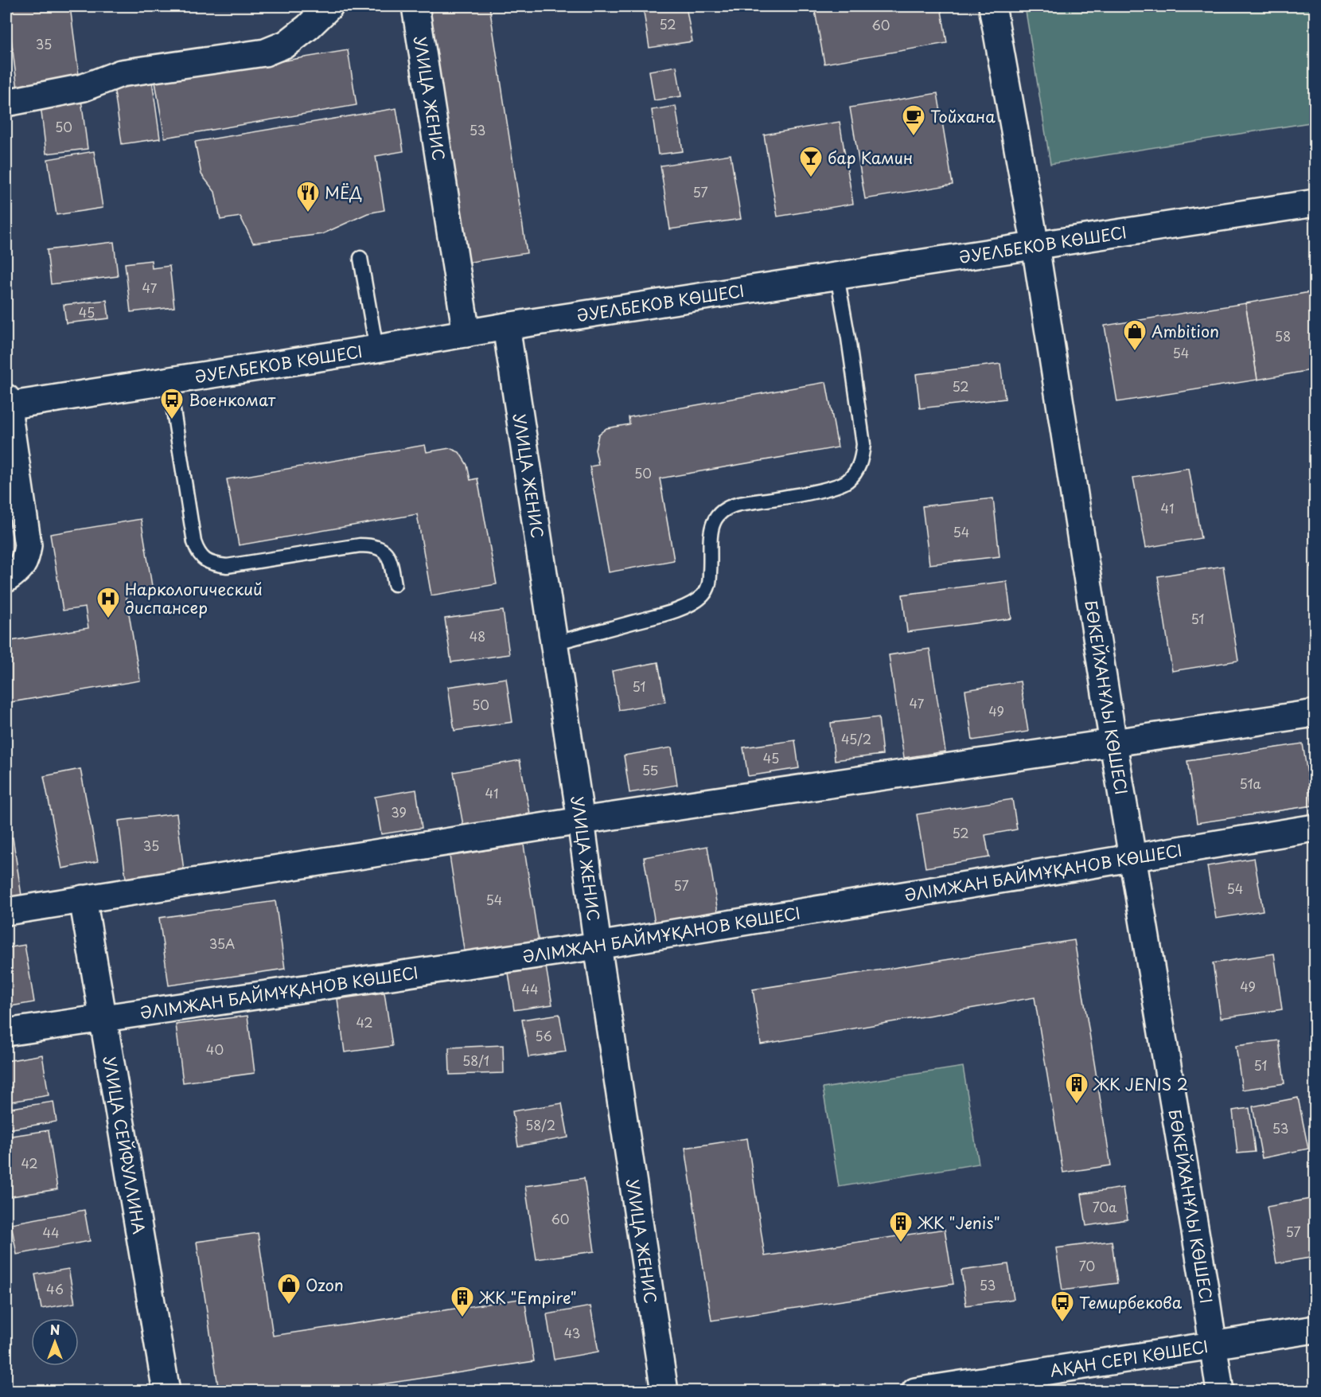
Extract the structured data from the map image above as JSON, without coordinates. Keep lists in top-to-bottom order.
{
  "streets": {
    "street": [
      "УЛИЦА ЖЕНИС",
      "ӘУЕЛБЕКОВ КӨШЕСІ",
      "БӨКЕЙХАНҰЛЫ КӨШЕСІ",
      "ӘЛІМЖАН БАЙМҰҚАНОВ КӨШЕСІ",
      "УЛИЦА СЕЙФУЛЛИНА",
      "АҚАН СЕРІ КӨШЕСІ"
    ]
  },
  "crossings": [
    ["УЛИЦА ЖЕНИС", "ӘУЕЛБЕКОВ КӨШЕСІ"],
    ["УЛИЦА ЖЕНИС", "ӘЛІМЖАН БАЙМҰҚАНОВ КӨШЕСІ"],
    ["ӘУЕЛБЕКОВ КӨШЕСІ", "БӨКЕЙХАНҰЛЫ КӨШЕСІ"],
    ["БӨКЕЙХАНҰЛЫ КӨШЕСІ", "ӘЛІМЖАН БАЙМҰҚАНОВ КӨШЕСІ"],
    ["БӨКЕЙХАНҰЛЫ КӨШЕСІ", "АҚАН СЕРІ КӨШЕСІ"],
    ["ӘЛІМЖАН БАЙМҰҚАНОВ КӨШЕСІ", "УЛИЦА СЕЙФУЛЛИНА"]
  ],
  "places": {
    "cafe": ["Тойхана"],
    "bar": ["бар Камин"],
    "restaurant": ["МЁД"],
    "shop": ["Ambition", "Ozon"],
    "bus stop": ["Военкомат", "Темирбекова"],
    "hospital": ["Наркологический диспансер"],
    "building": ["ЖК JENIS 2", "ЖК \"Jenis\"", "ЖК \"Empire\""]
  },
  "house_numbers": [
    "52",
    "60",
    "35",
    "50",
    "53",
    "57",
    "47",
    "45",
    "58",
    "54",
    "52",
    "50",
    "41",
    "54",
    "51",
    "48",
    "51",
    "47",
    "50",
    "49",
    "45/2",
    "45",
    "55",
    "51а",
    "41",
    "39",
    "52",
    "35",
    "57",
    "54",
    "54",
    "35А",
    "49",
    "44",
    "42",
    "56",
    "40",
    "58/1",
    "51",
    "58/2",
    "53",
    "42",
    "70а",
    "60",
    "57",
    "44",
    "70",
    "53",
    "46",
    "43"
  ],
  "north": "top"
}
